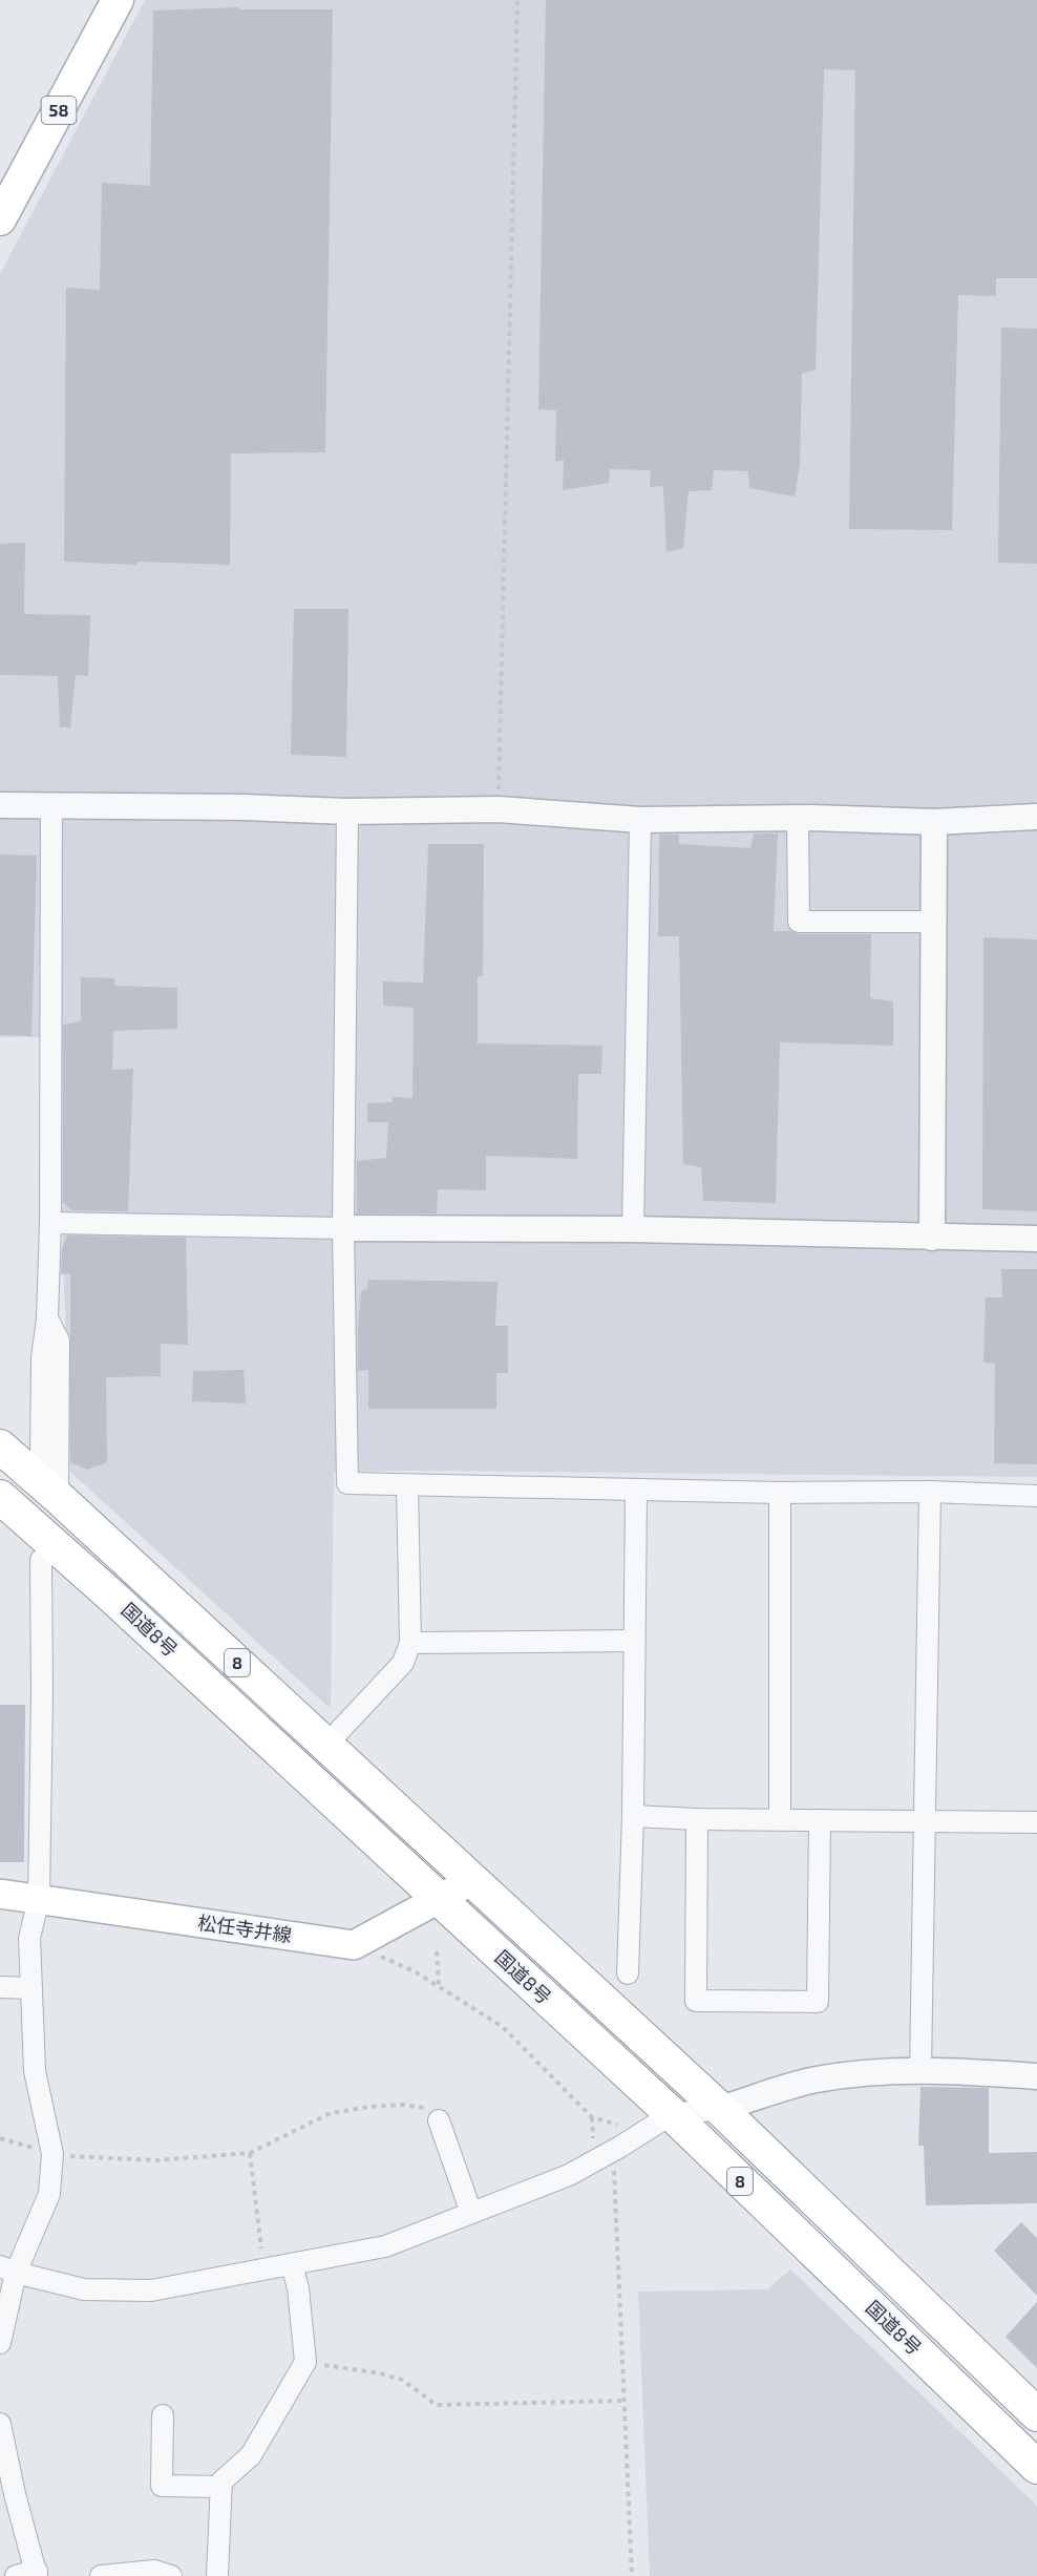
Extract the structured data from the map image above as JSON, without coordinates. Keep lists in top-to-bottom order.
{
  "streets": {
    "highway": ["国道8号", "8"],
    "main road": ["58", "松任寺井線"]
  }
}
